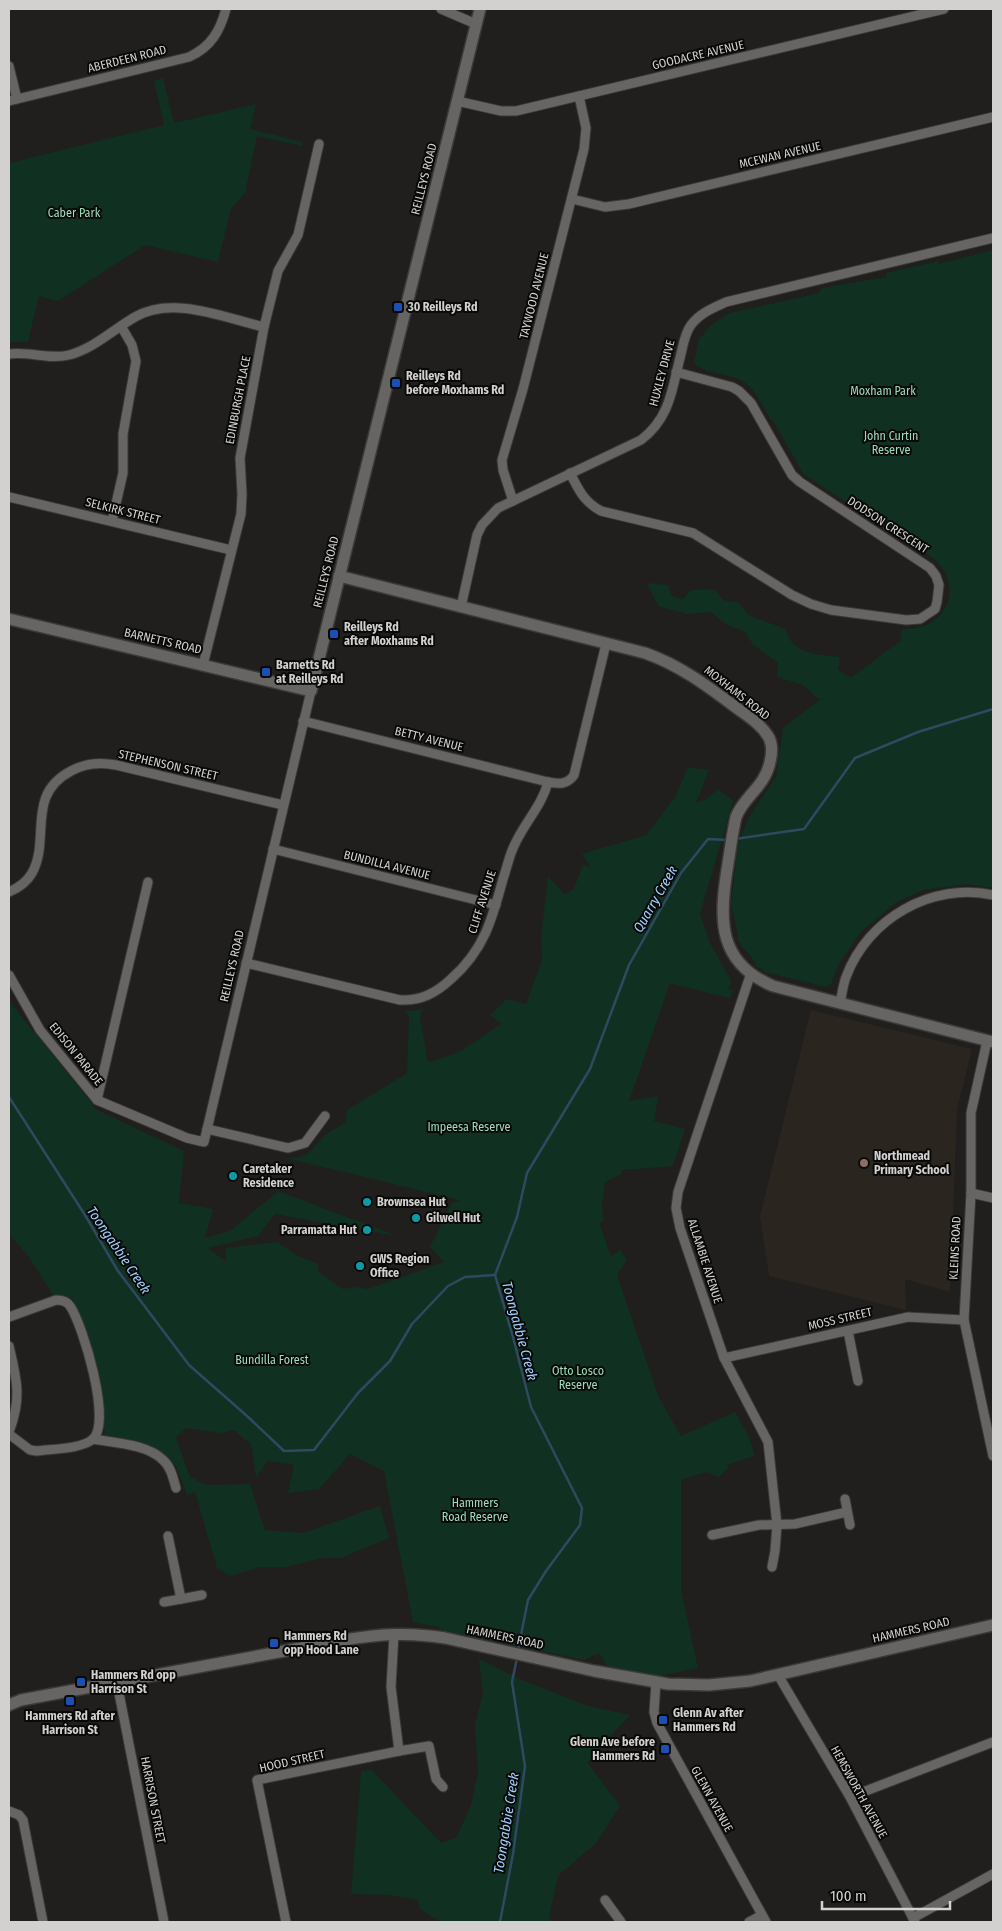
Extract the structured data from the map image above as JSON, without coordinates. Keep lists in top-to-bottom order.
{
  "streets": {
    "street": [
      "GOODACRE AVENUE",
      "ABERDEEN ROAD",
      "MCEWAN AVENUE",
      "REILLEYS ROAD",
      "TAYWOOD AVENUE",
      "HUXLEY DRIVE",
      "EDINBURGH PLACE",
      "SELKIRK STREET",
      "DODSON CRESCENT",
      "BARNETTS ROAD",
      "MOXHAMS ROAD",
      "BETTY AVENUE",
      "STEPHENSON STREET",
      "BUNDILLA AVENUE",
      "CLIFF AVENUE",
      "EDISON PARADE",
      "KLEINS ROAD",
      "ALLAMBIE AVENUE",
      "MOSS STREET",
      "HAMMERS ROAD",
      "HOOD STREET",
      "HEMSWORTH AVENUE",
      "GLENN AVENUE",
      "HARRISON STREET"
    ]
  },
  "crossings": [
    ["GOODACRE AVENUE", "REILLEYS ROAD"],
    ["GOODACRE AVENUE", "TAYWOOD AVENUE"],
    ["MCEWAN AVENUE", "TAYWOOD AVENUE"],
    ["REILLEYS ROAD", "BARNETTS ROAD"],
    ["REILLEYS ROAD", "MOXHAMS ROAD"],
    ["REILLEYS ROAD", "BETTY AVENUE"],
    ["REILLEYS ROAD", "STEPHENSON STREET"],
    ["REILLEYS ROAD", "BUNDILLA AVENUE"],
    ["REILLEYS ROAD", "CLIFF AVENUE"],
    ["REILLEYS ROAD", "EDISON PARADE"],
    ["TAYWOOD AVENUE", "HUXLEY DRIVE"],
    ["HUXLEY DRIVE", "DODSON CRESCENT"],
    ["HUXLEY DRIVE", "MOXHAMS ROAD"],
    ["EDINBURGH PLACE", "SELKIRK STREET"],
    ["EDINBURGH PLACE", "BARNETTS ROAD"],
    ["MOXHAMS ROAD", "KLEINS ROAD"],
    ["MOXHAMS ROAD", "ALLAMBIE AVENUE"],
    ["BETTY AVENUE", "CLIFF AVENUE"],
    ["BUNDILLA AVENUE", "CLIFF AVENUE"],
    ["KLEINS ROAD", "MOSS STREET"],
    ["ALLAMBIE AVENUE", "MOSS STREET"],
    ["HAMMERS ROAD", "HEMSWORTH AVENUE"],
    ["HAMMERS ROAD", "GLENN AVENUE"],
    ["HAMMERS ROAD", "HARRISON STREET"]
  ],
  "water": ["Quarry Creek", "Toongabbie Creek"],
  "parks": [
    "Caber Park",
    "Moxham Park",
    "John Curtin Reserve",
    "Impeesa Reserve",
    "Bundilla Forest",
    "Otto Losco Reserve",
    "Hammers Road Reserve"
  ],
  "places": {
    "transit": [
      "30 Reilleys Rd",
      "Reilleys Rd before Moxhams Rd",
      "Reilleys Rd after Moxhams Rd",
      "Barnetts Rd at Reilleys Rd",
      "Hammers Rd opp Hood Lane",
      "Hammers Rd opp Harrison St",
      "Hammers Rd after Harrison St",
      "Glenn Av after Hammers Rd",
      "Glenn Ave before Hammers Rd"
    ],
    "other": [
      "Northmead Primary School",
      "Caretaker Residence",
      "Brownsea Hut",
      "Gilwell Hut",
      "Parramatta Hut",
      "GWS Region Office"
    ]
  },
  "scale_bar": "100 m"
}
